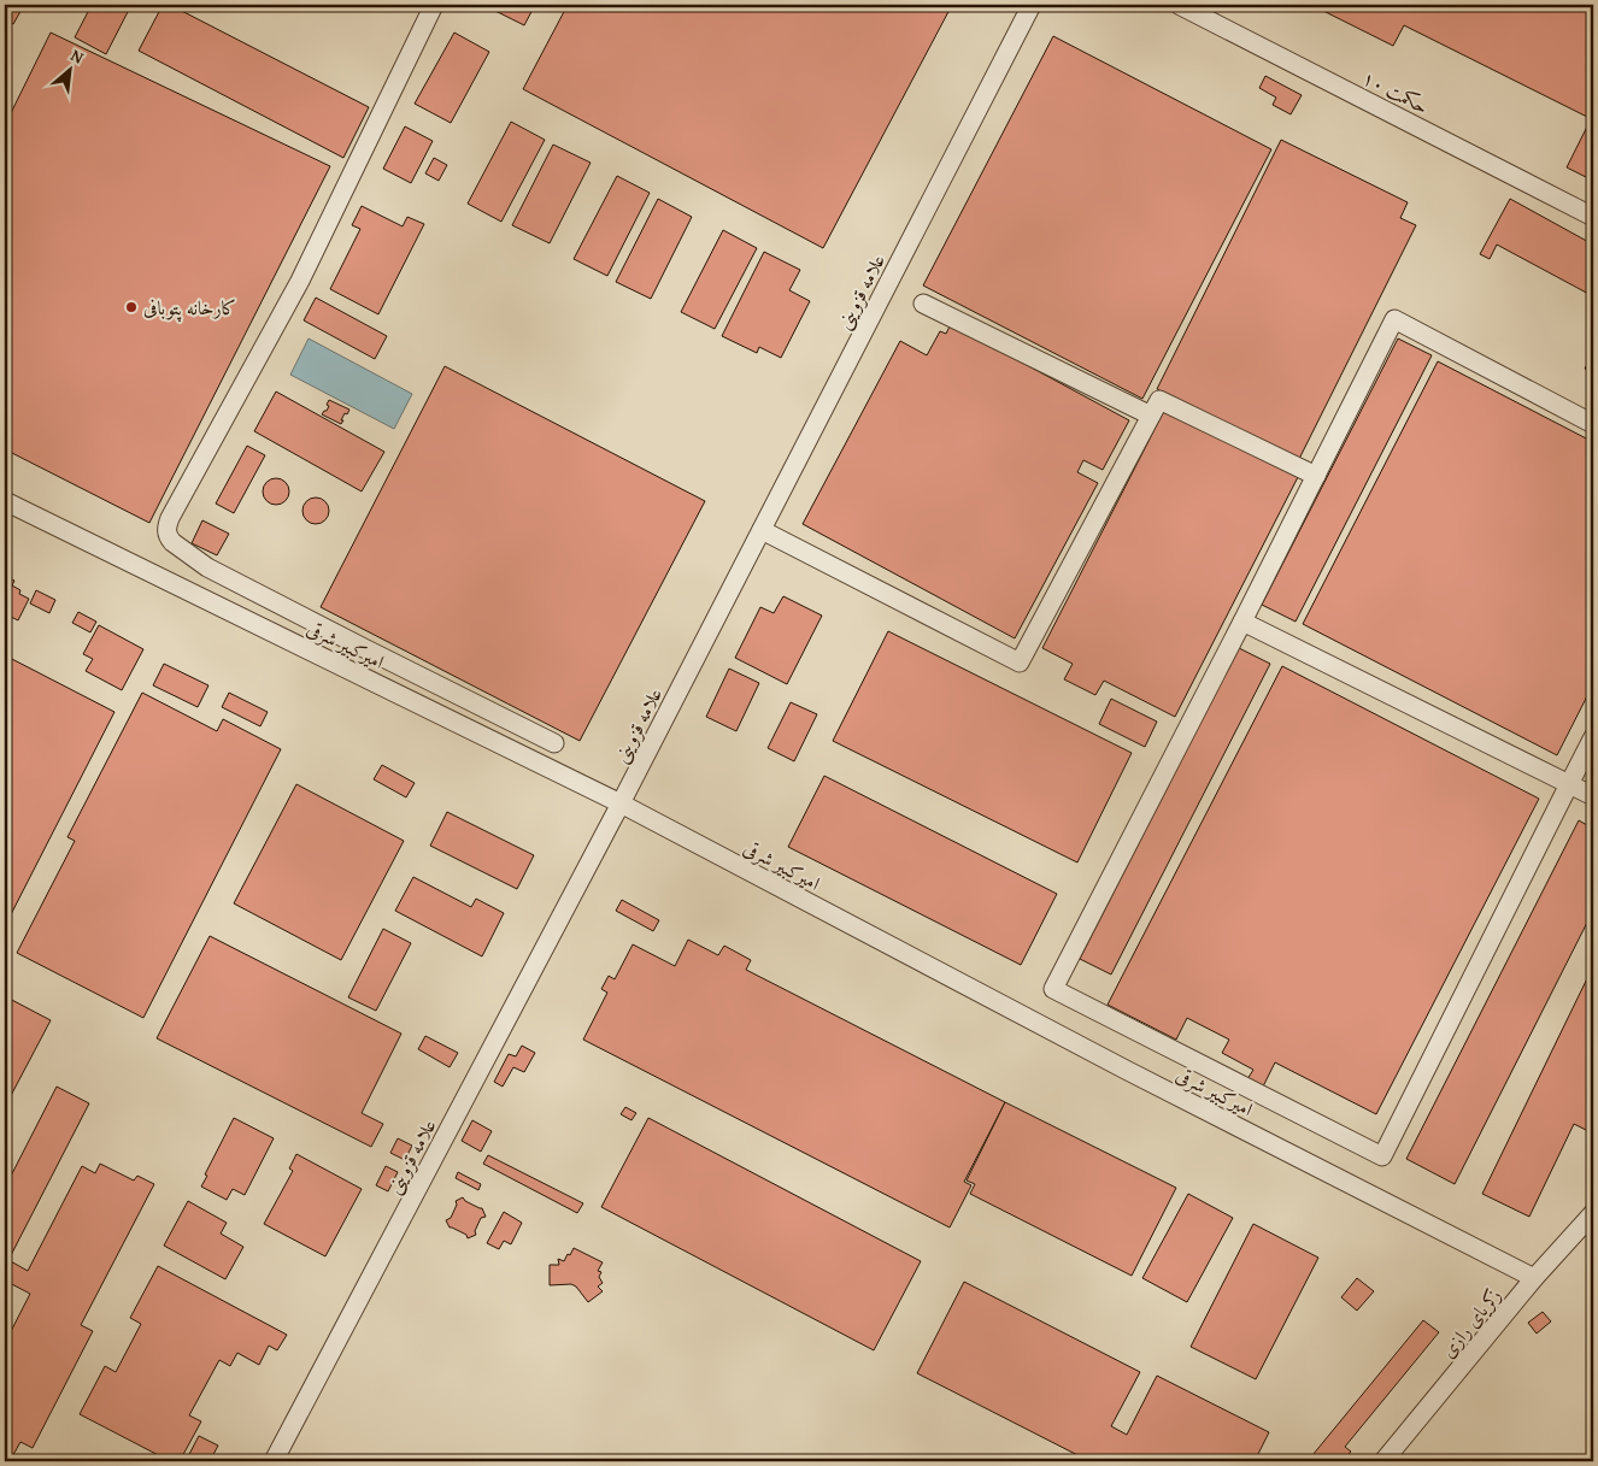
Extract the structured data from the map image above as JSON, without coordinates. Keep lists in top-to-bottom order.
{
  "streets": {
    "street": [
      "حکمت ۱۰",
      "علامه قزوینی",
      "امیرکبیر شرقی",
      "زکریای رازی"
    ]
  },
  "crossings": [
    ["علامه قزوینی", "امیرکبیر شرقی"],
    ["امیرکبیر شرقی", "زکریای رازی"]
  ],
  "places": ["کارخانه پتوبافی"],
  "north": "top right"
}
